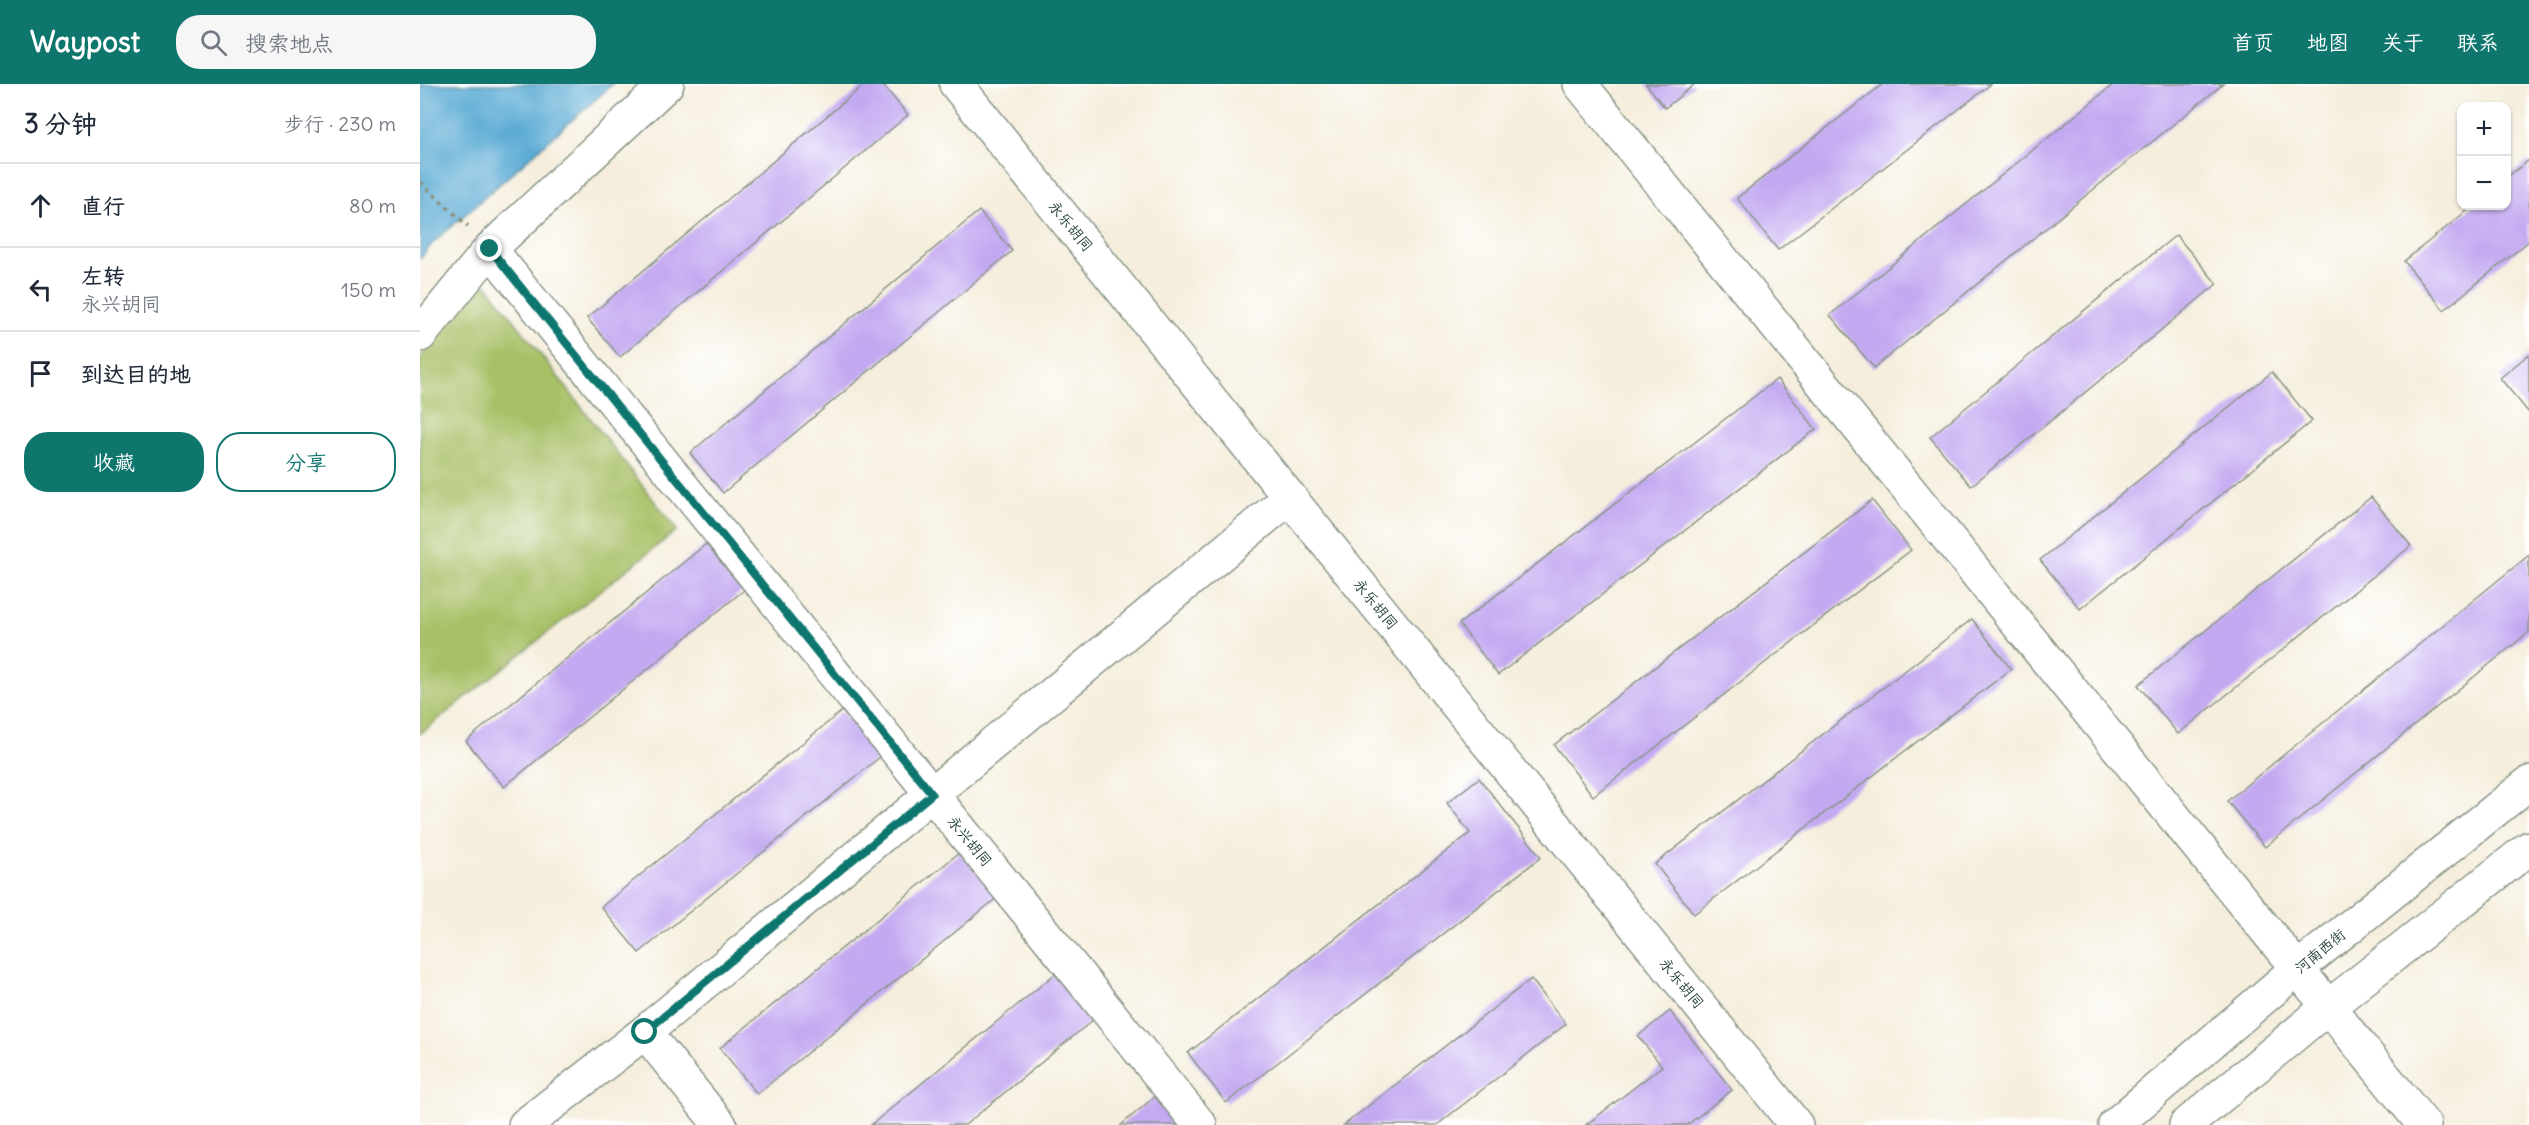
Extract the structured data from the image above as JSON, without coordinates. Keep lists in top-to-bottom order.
{
  "streets": {
    "street": ["永乐胡同", "永兴胡同", "河南西街"]
  },
  "page": {
    "header": "Waypost",
    "search": "搜索地点",
    "nav": [
      "首页",
      "地图",
      "关于",
      "联系"
    ],
    "heading": ["3 分钟", "步行 · 230 m"],
    "map_buttons": ["+", "−"],
    "list": [
      ["直行", "80 m"],
      ["左转", "永兴胡同", "150 m"],
      "到达目的地"
    ],
    "buttons": ["收藏", "分享"]
  }
}
